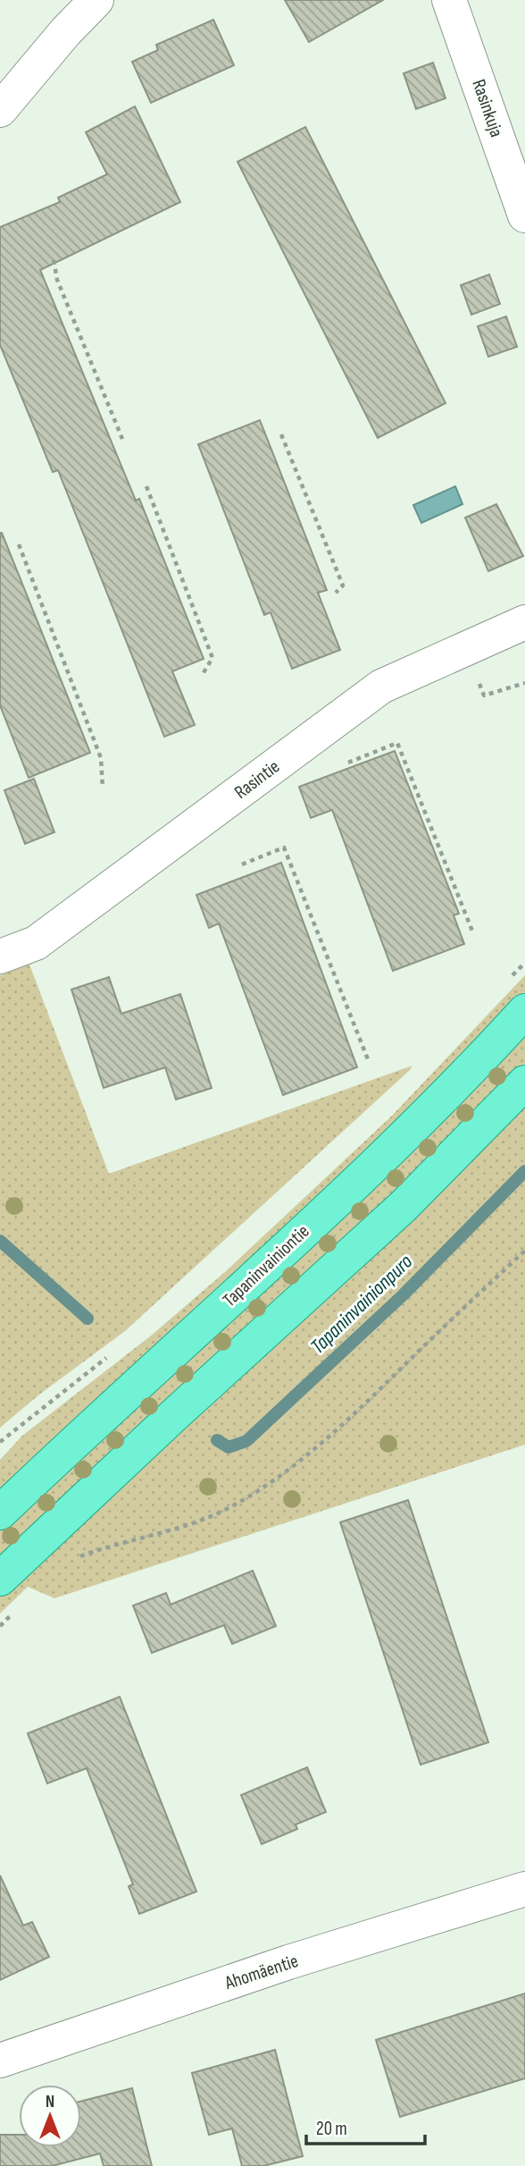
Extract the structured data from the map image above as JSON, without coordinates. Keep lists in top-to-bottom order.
{
  "streets": {
    "main road": ["Tapaninvainiontie"],
    "street": ["Rasinkuja", "Rasintie", "Ahomäentie"]
  },
  "water": ["Tapaninvainionpuro"],
  "scale_bar": "20 m",
  "north": "top"
}
